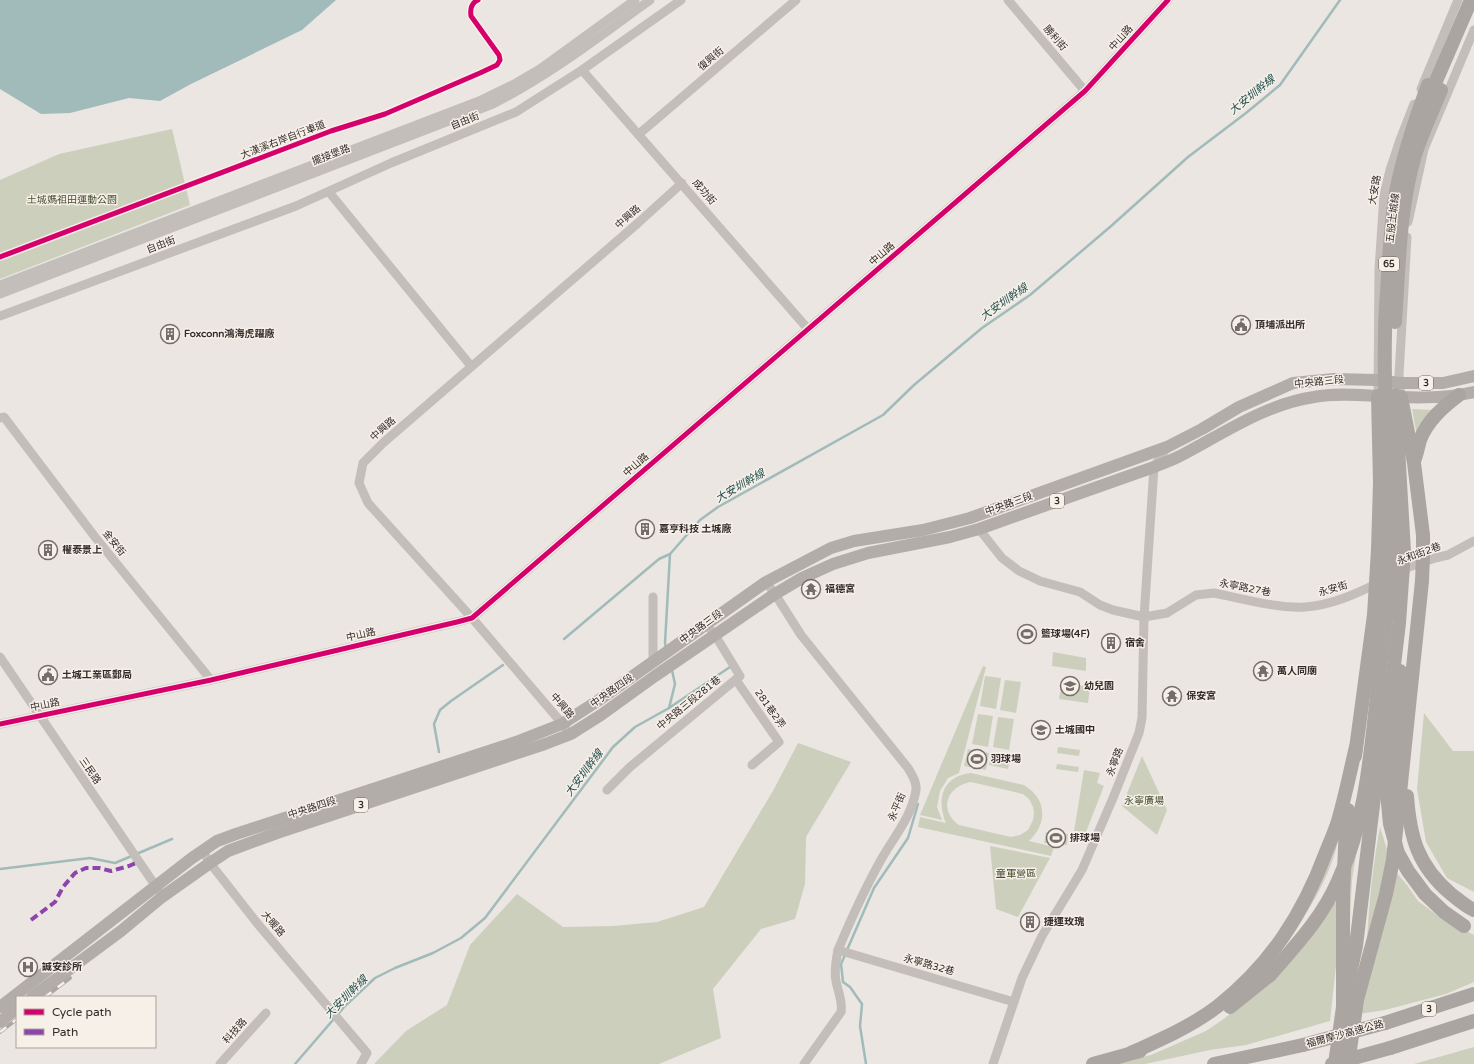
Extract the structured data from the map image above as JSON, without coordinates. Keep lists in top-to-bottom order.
{
  "streets": {
    "highway": [
      "五股土城線",
      "65",
      "3",
      "福爾摩沙高速公路"
    ],
    "main road": ["中央路三段", "中央路四段"],
    "street": [
      "勝利街",
      "中山路",
      "復興街",
      "自由街",
      "擺接堡路",
      "大安路",
      "成功街",
      "中興路",
      "金安街",
      "永和街2巷",
      "永寧路27巷",
      "永安街",
      "中央路三段281巷",
      "281巷2弄",
      "永寧路",
      "三民路",
      "永平街",
      "大暖路",
      "永寧路32巷",
      "科技路"
    ],
    "cycle path": ["大漢溪右岸自行車道"]
  },
  "crossings": [
    ["勝利街", "中山路"],
    ["中山路", "成功街"],
    ["中山路", "中興路"],
    ["中山路", "金安街"],
    ["中山路", "三民路"],
    ["復興街", "成功街"],
    ["自由街", "成功街"],
    ["大安路", "中央路三段"],
    ["成功街", "中興路"],
    ["中興路", "中央路四段"],
    ["中央路三段", "中央路四段"],
    ["中央路三段", "中央路三段281巷"],
    ["中央路三段", "永寧路"],
    ["中央路三段", "永平街"],
    ["永和街2巷", "永安街"],
    ["永寧路27巷", "永安街"],
    ["永寧路27巷", "永寧路"],
    ["中央路四段", "三民路"],
    ["中央路四段", "大暖路"],
    ["中央路三段281巷", "281巷2弄"],
    ["永寧路", "永寧路32巷"],
    ["永平街", "永寧路32巷"]
  ],
  "water": ["大安圳幹線"],
  "parks": ["土城媽祖田運動公園", "永寧廣場", "童軍營區"],
  "places": {
    "public building": ["頂埔派出所", "土城工業區郵局"],
    "building": [
      "Foxconn鴻海虎躍廠",
      "嘉亨科技 土城廠",
      "權泰景上",
      "宿舍",
      "捷運玫瑰"
    ],
    "temple": ["福德宮", "萬人同廟", "保安宮"],
    "sports": ["籃球場(4F)", "羽球場", "排球場"],
    "school or university": ["幼兒園", "土城國中"],
    "hospital": ["誠安診所"]
  },
  "legend": ["Cycle path", "Path"]
}
